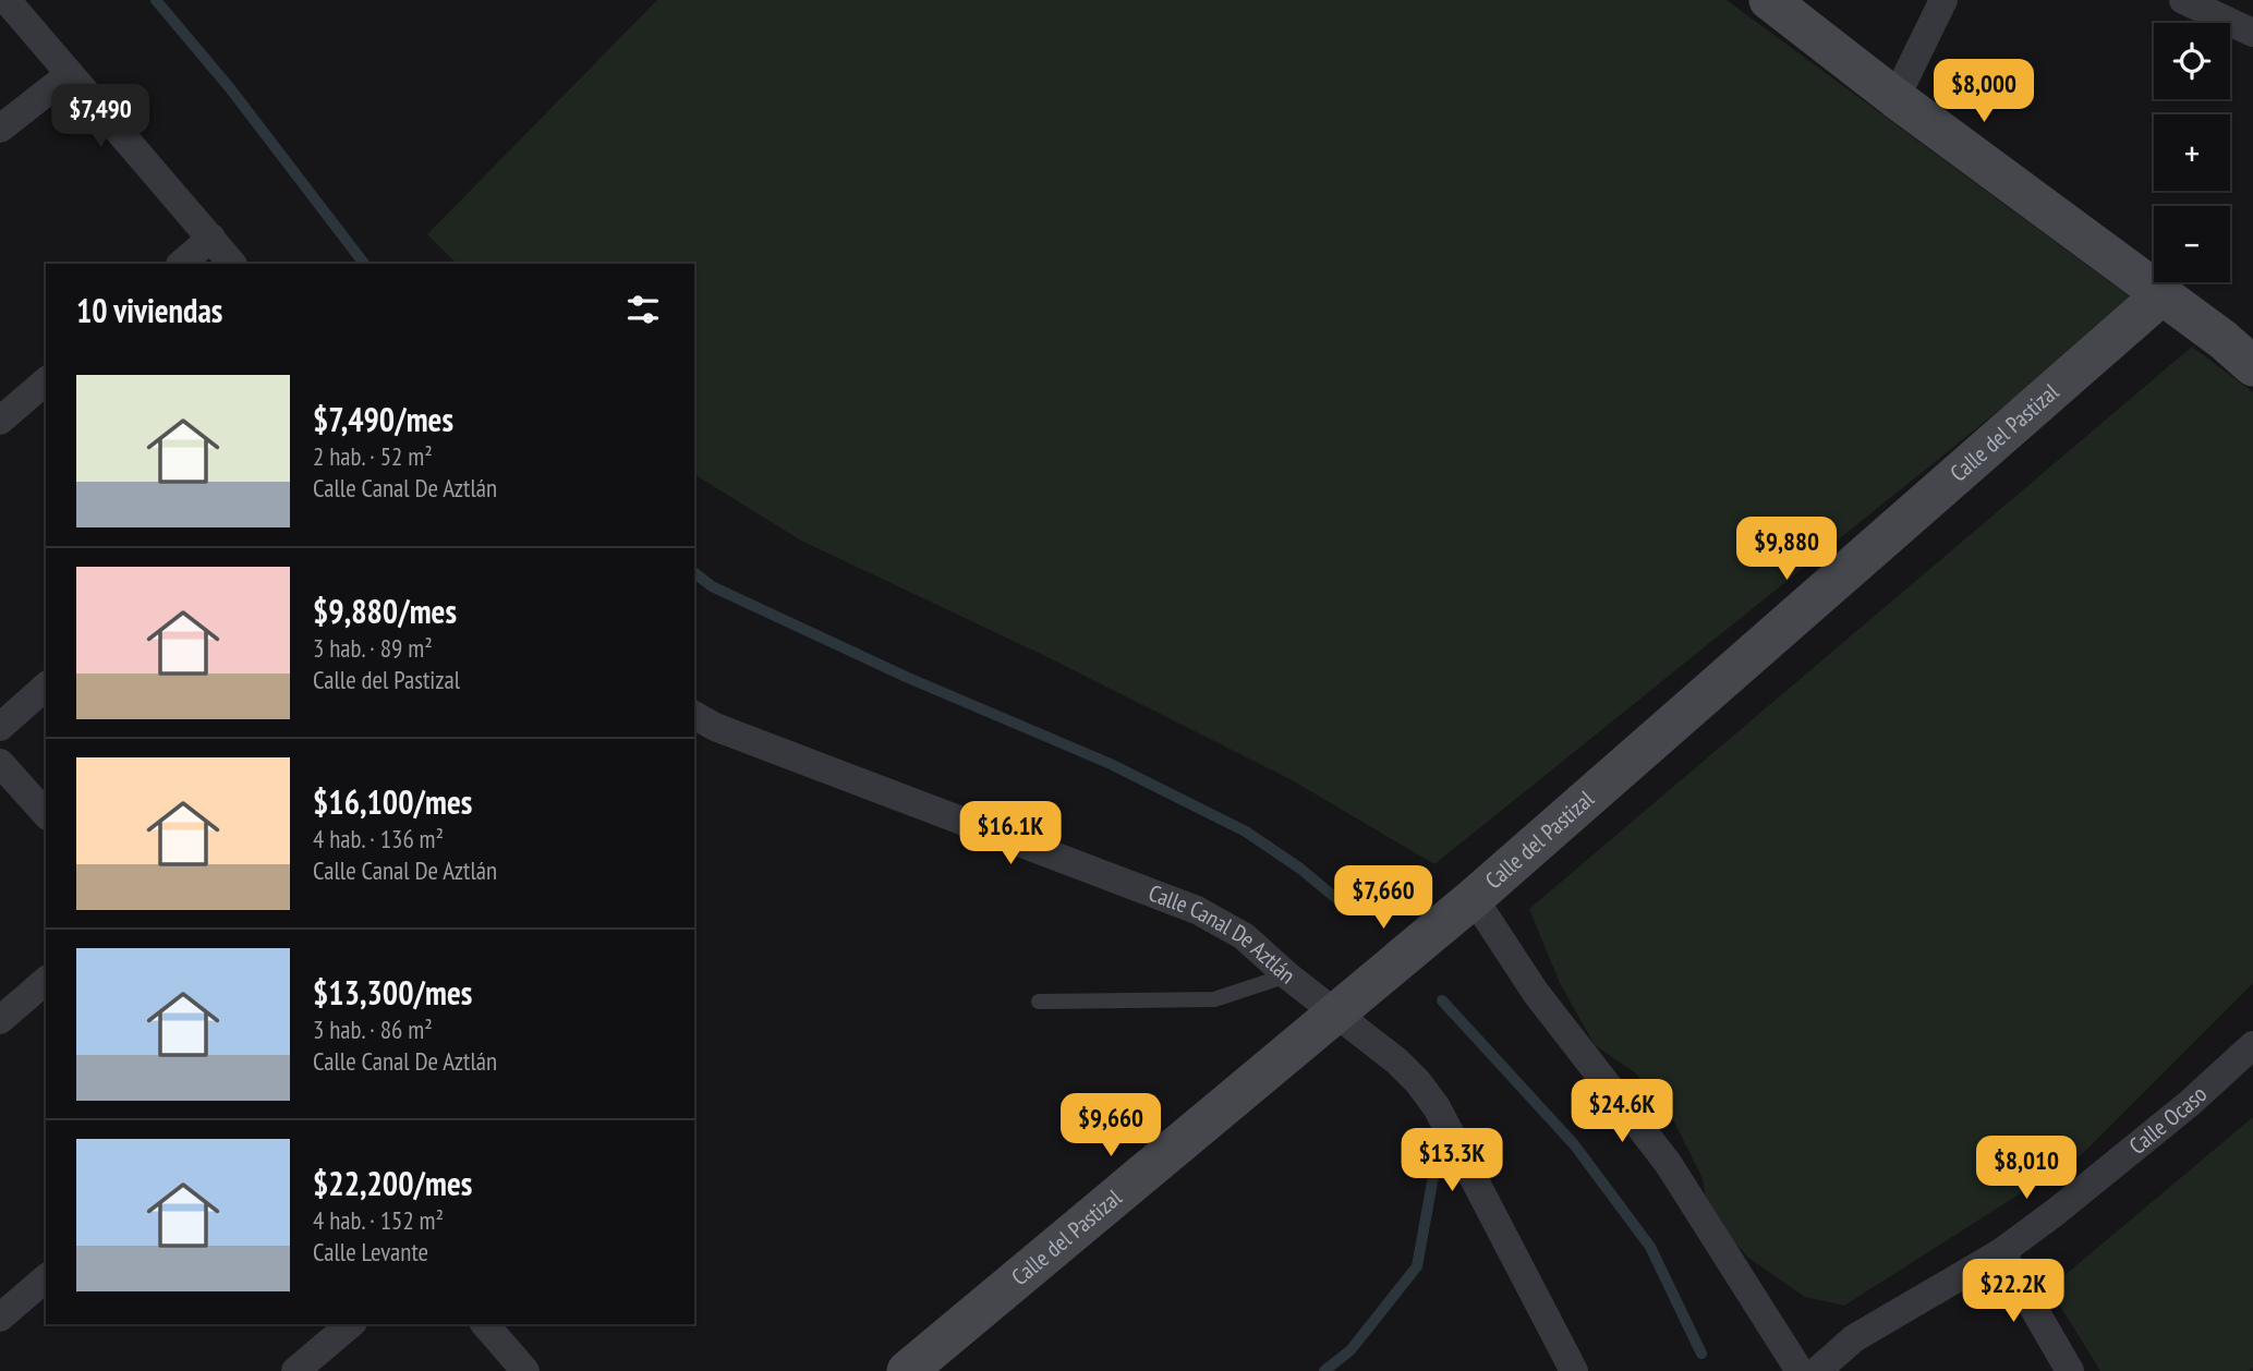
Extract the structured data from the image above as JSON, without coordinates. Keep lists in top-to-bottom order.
{
  "streets": {
    "street": ["Calle del Pastizal", "Calle Canal De Aztlán", "Calle Ocaso"]
  },
  "crossings": [
    ["Calle del Pastizal", "Calle Canal De Aztlán"]
  ],
  "page": {
    "map_buttons": ["+", "−"],
    "price": [
      "$8,000",
      "$7,490",
      "$9,880",
      "$16.1K",
      "$7,660",
      "$24.6K",
      "$9,660",
      "$13.3K",
      "$8,010",
      "$22.2K"
    ],
    "heading": "10 viviendas",
    "list": [
      {
        "name": "$7,490/mes",
        "note": "2 hab. · 52 m² · Calle Canal De Aztlán"
      },
      {
        "name": "$9,880/mes",
        "note": "3 hab. · 89 m² · Calle del Pastizal"
      },
      {
        "name": "$16,100/mes",
        "note": "4 hab. · 136 m² · Calle Canal De Aztlán"
      },
      {
        "name": "$13,300/mes",
        "note": "3 hab. · 86 m² · Calle Canal De Aztlán"
      },
      {
        "name": "$22,200/mes",
        "note": "4 hab. · 152 m² · Calle Levante"
      }
    ]
  }
}
